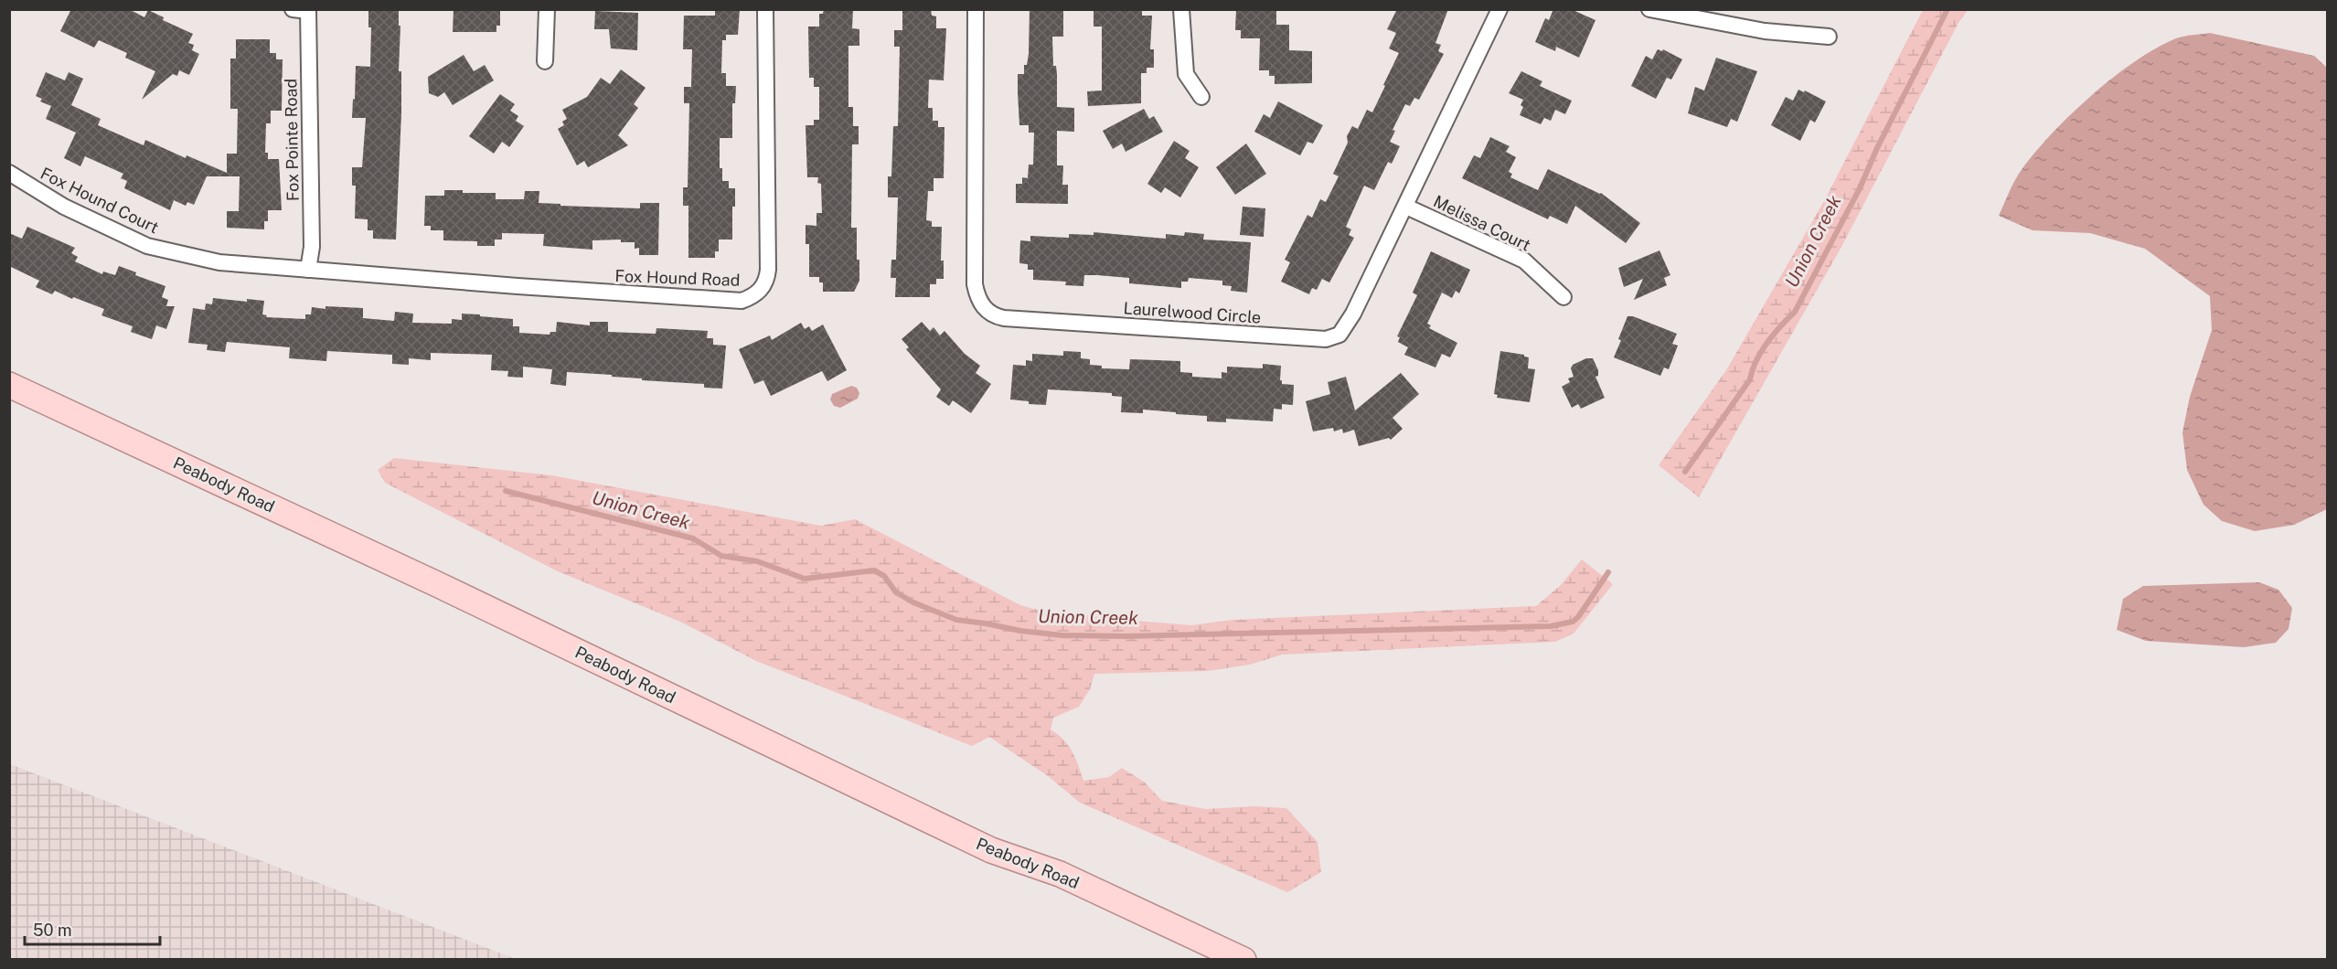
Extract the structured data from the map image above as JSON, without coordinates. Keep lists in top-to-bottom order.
{
  "streets": {
    "main road": ["Peabody Road"],
    "street": [
      "Fox Pointe Road",
      "Fox Hound Court",
      "Melissa Court",
      "Fox Hound Road",
      "Laurelwood Circle"
    ]
  },
  "crossings": [
    ["Fox Pointe Road", "Fox Hound Court"],
    ["Fox Pointe Road", "Fox Hound Road"],
    ["Fox Hound Court", "Fox Hound Road"],
    ["Melissa Court", "Laurelwood Circle"]
  ],
  "water": ["Union Creek"],
  "scale_bar": "50 m"
}
